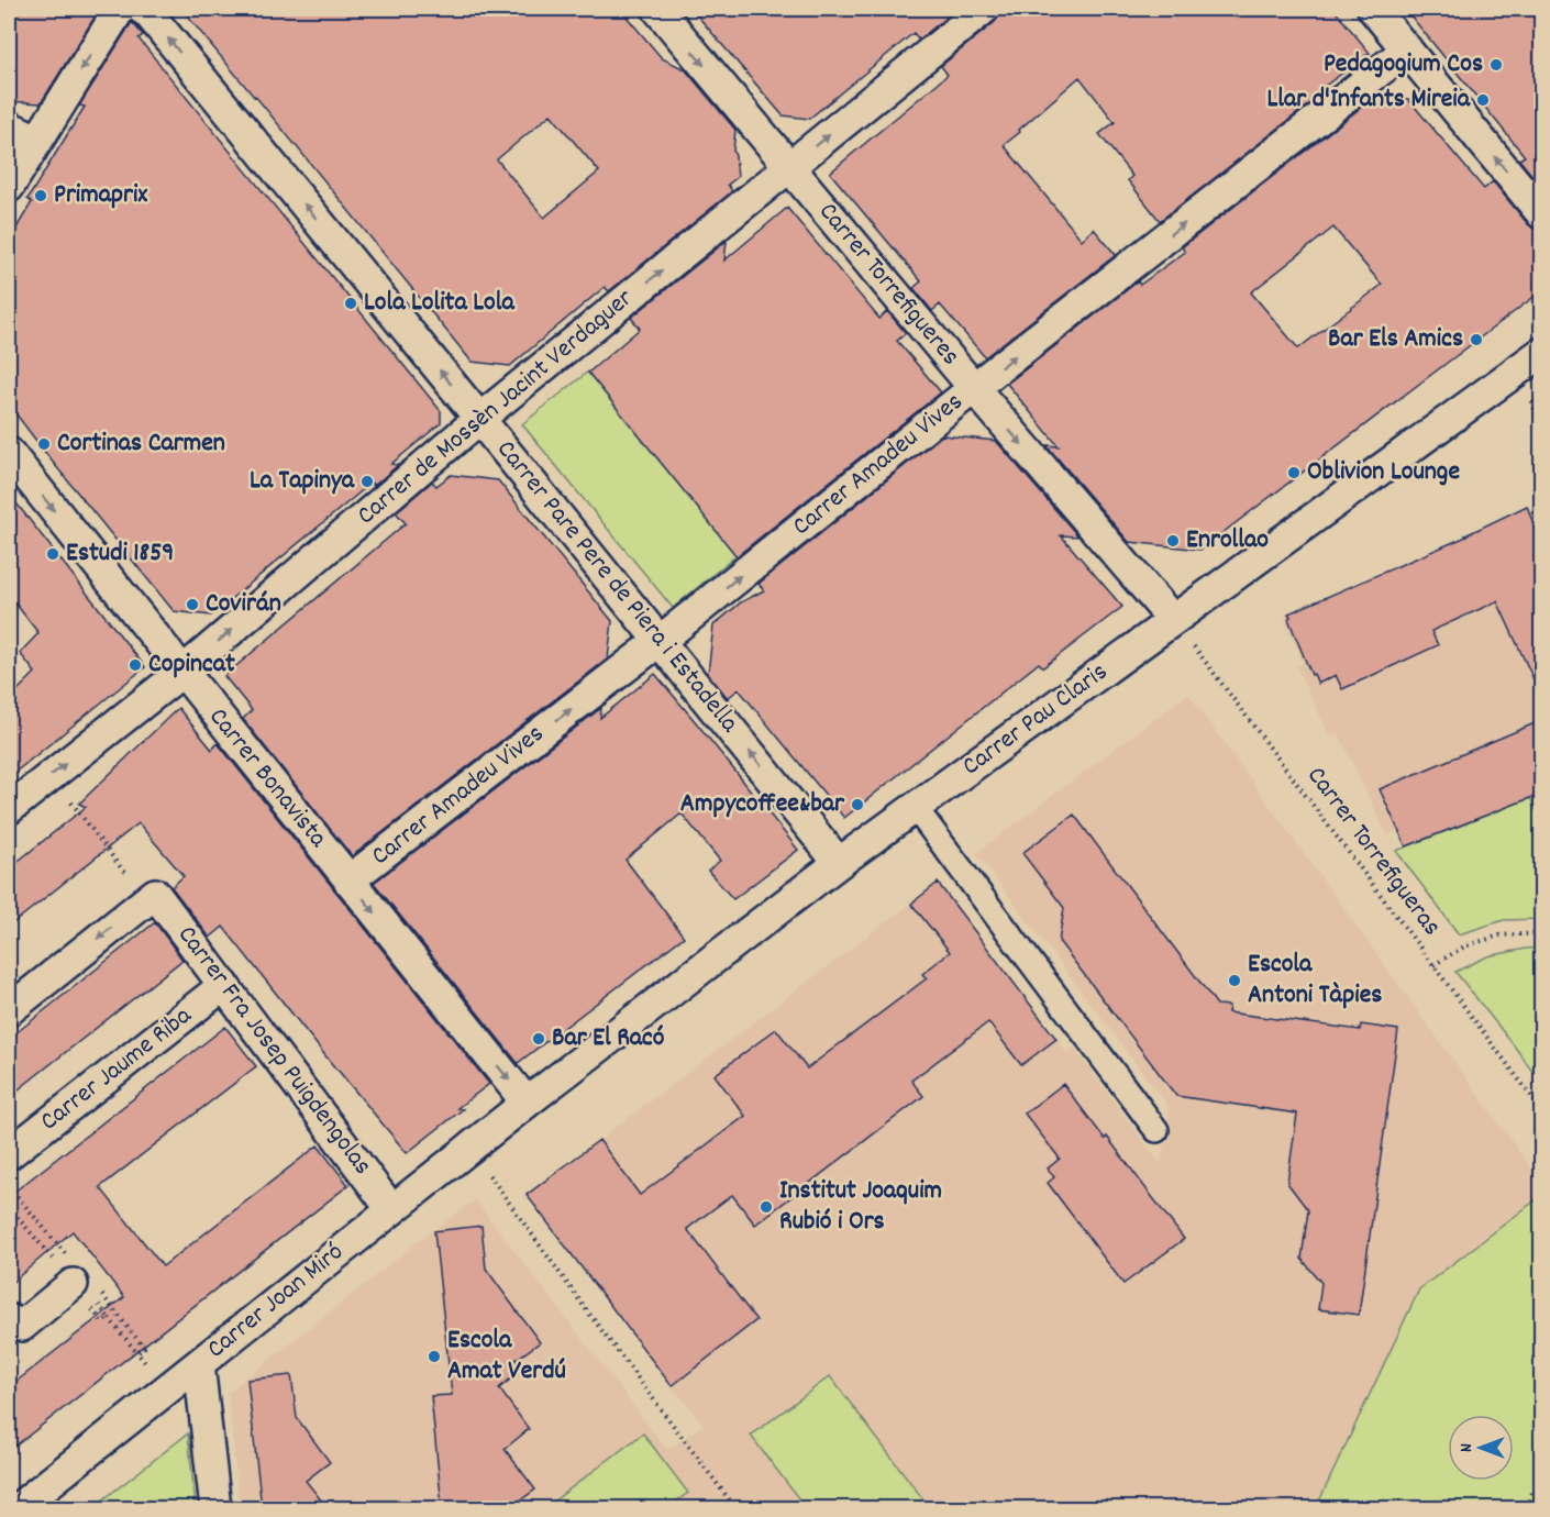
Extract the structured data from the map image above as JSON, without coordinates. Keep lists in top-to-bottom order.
{
  "streets": {
    "street": [
      "Carrer Torrefigueres",
      "Carrer de Mossèn Jacint Verdaguer",
      "Carrer Amadeu Vives",
      "Carrer Pare Pere de Piera i Estadella",
      "Carrer Pau Claris",
      "Carrer Bonavista",
      "Carrer Fra Josep Puigdengolas",
      "Carrer Jaume Riba",
      "Carrer Joan Miró"
    ],
    "path": ["Carrer Torrefigueras"]
  },
  "crossings": [
    ["Carrer Torrefigueres", "Carrer de Mossèn Jacint Verdaguer"],
    ["Carrer Torrefigueres", "Carrer Amadeu Vives"],
    ["Carrer Torrefigueres", "Carrer Pau Claris"],
    ["Carrer Torrefigueres", "Carrer Torrefigueras"],
    ["Carrer de Mossèn Jacint Verdaguer", "Carrer Pare Pere de Piera i Estadella"],
    ["Carrer de Mossèn Jacint Verdaguer", "Carrer Bonavista"],
    ["Carrer Amadeu Vives", "Carrer Pare Pere de Piera i Estadella"],
    ["Carrer Amadeu Vives", "Carrer Bonavista"],
    ["Carrer Pare Pere de Piera i Estadella", "Carrer Pau Claris"],
    ["Carrer Pau Claris", "Carrer Bonavista"],
    ["Carrer Pau Claris", "Carrer Torrefigueras"],
    ["Carrer Pau Claris", "Carrer Joan Miró"],
    ["Carrer Bonavista", "Carrer Joan Miró"],
    ["Carrer Fra Josep Puigdengolas", "Carrer Jaume Riba"],
    ["Carrer Fra Josep Puigdengolas", "Carrer Joan Miró"]
  ],
  "one_way": [
    "Carrer Torrefigueres",
    "Carrer de Mossèn Jacint Verdaguer",
    "Carrer Amadeu Vives",
    "Carrer Pare Pere de Piera i Estadella",
    "Carrer Bonavista"
  ],
  "places": [
    "Pedagogium Cos",
    "Llar d'Infants Mireia",
    "Primaprix",
    "Lola Lolita Lola",
    "Bar Els Amics",
    "Cortinas Carmen",
    "Oblivion Lounge",
    "La Tapinya",
    "Enrollao",
    "Estudi 1859",
    "Covirán",
    "Copincat",
    "Ampycoffee&bar",
    "Escola Antoni Tàpies",
    "Bar El Racó",
    "Institut Joaquim Rubió i Ors",
    "Escola Amat Verdú"
  ],
  "north": "left"
}
